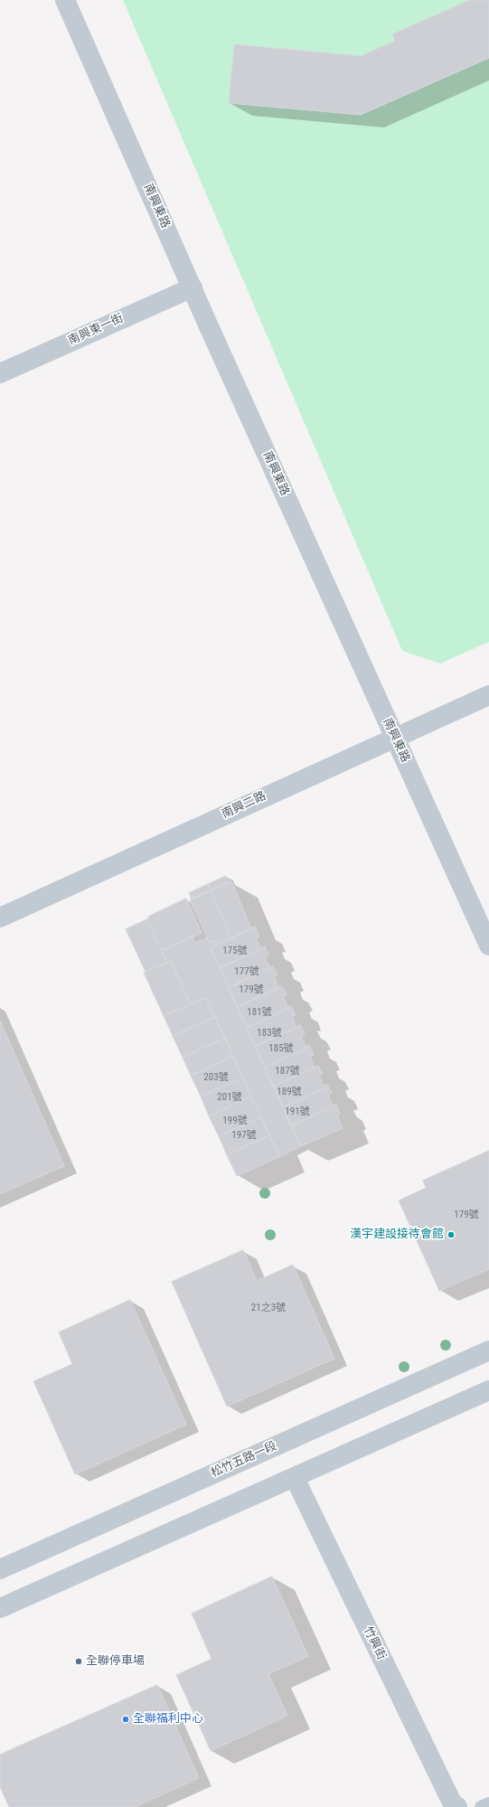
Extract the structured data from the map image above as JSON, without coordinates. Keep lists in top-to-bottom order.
{
  "streets": {
    "street": [
      "南興東路",
      "南興東一街",
      "南興二路",
      "松竹五路一段",
      "竹興街"
    ]
  },
  "crossings": [
    ["南興東路", "南興東一街"],
    ["南興東路", "南興二路"]
  ],
  "places": ["漢宇建設接待會館", "全聯停車場", "全聯福利中心"],
  "house_numbers": [
    "175號",
    "177號",
    "179號",
    "181號",
    "183號",
    "185號",
    "187號",
    "203號",
    "189號",
    "201號",
    "191號",
    "199號",
    "197號",
    "179號",
    "21之3號"
  ]
}
